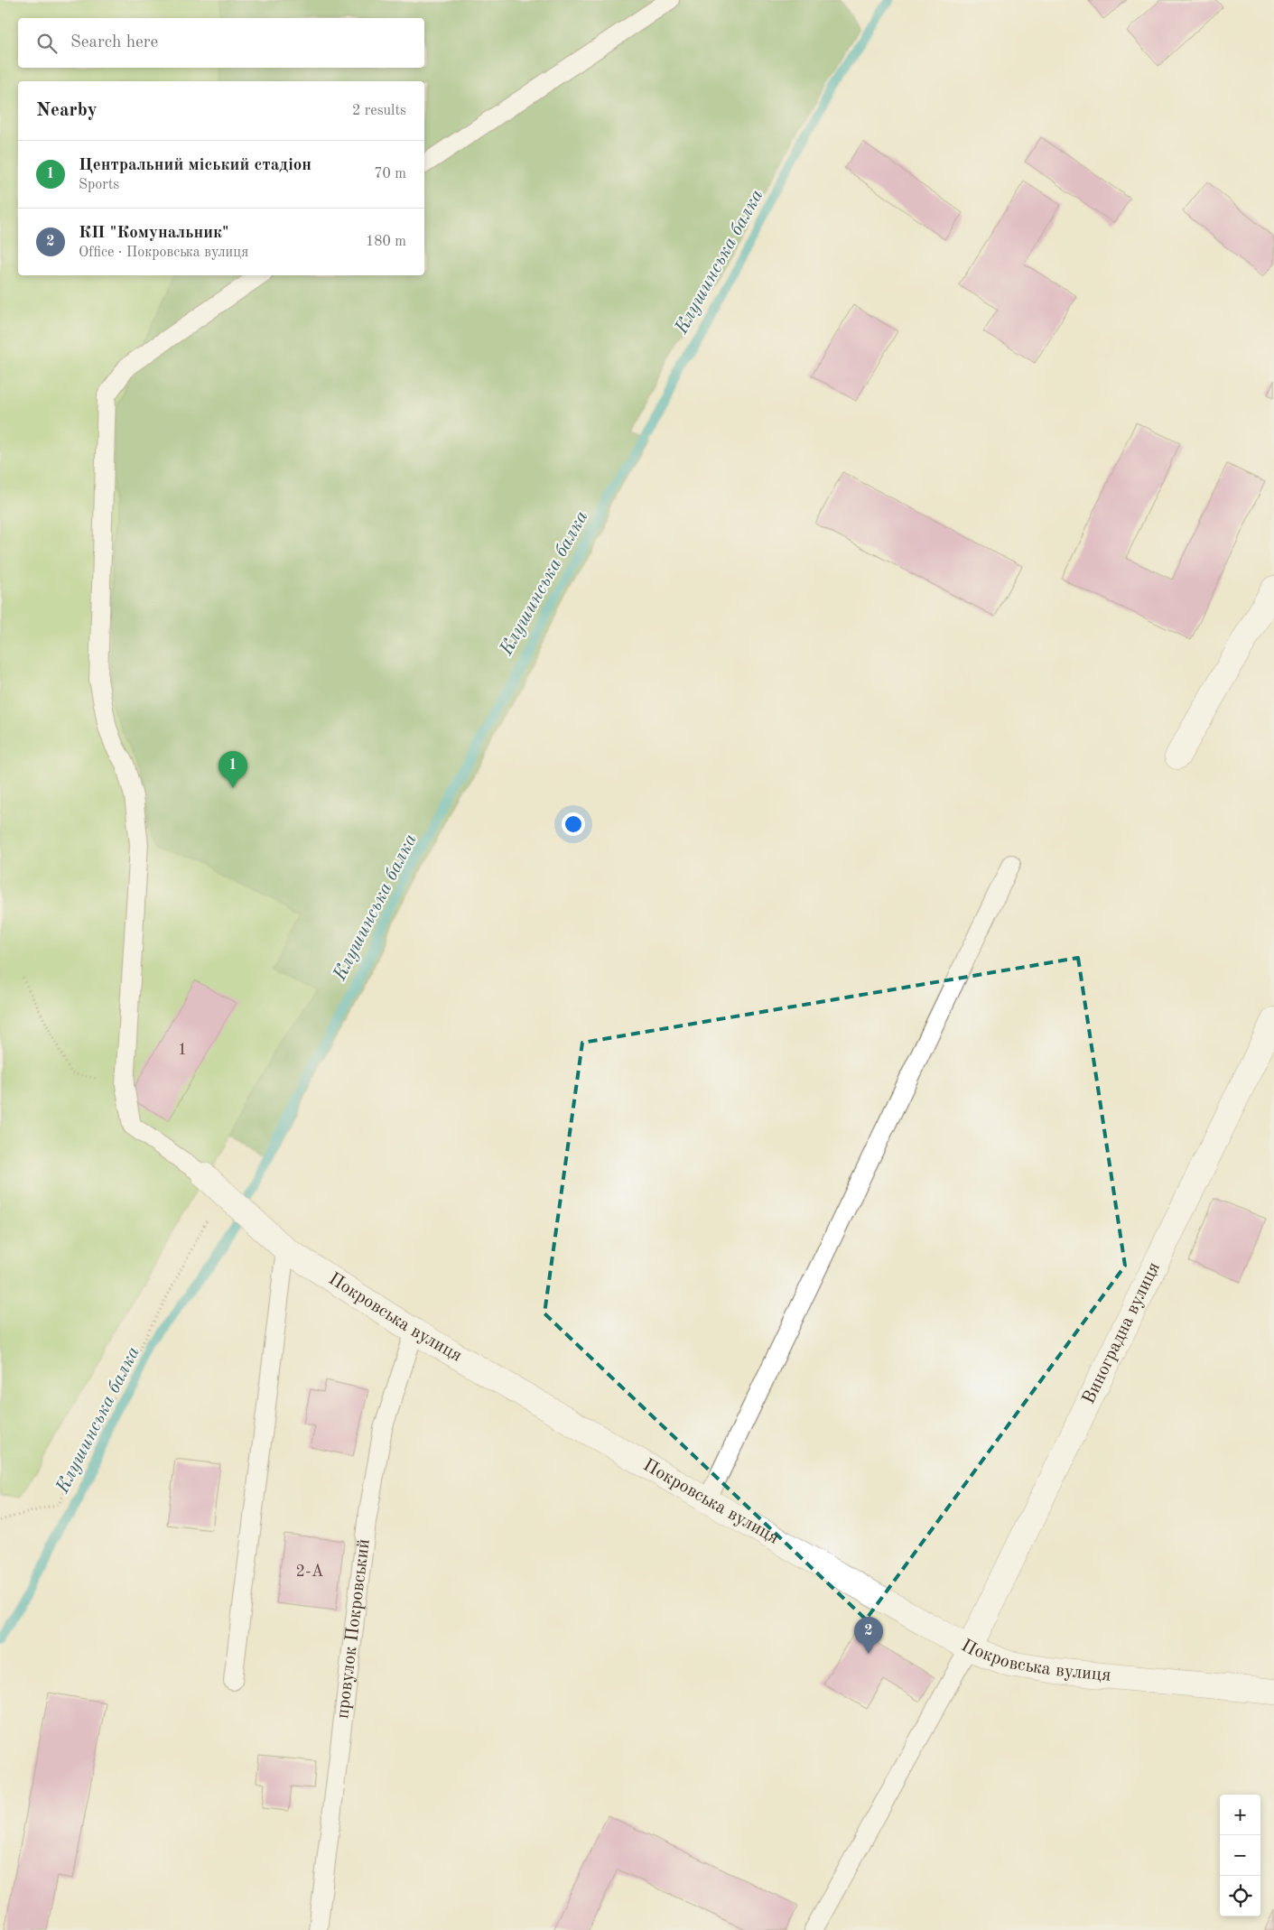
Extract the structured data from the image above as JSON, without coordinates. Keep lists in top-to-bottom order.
{
  "streets": {
    "street": ["Покровська вулиця", "Виноградна вулиця"],
    "lane": ["провулок Покровський"]
  },
  "crossings": [
    ["Покровська вулиця", "Виноградна вулиця"],
    ["Покровська вулиця", "провулок Покровський"]
  ],
  "water": ["Клушинська балка"],
  "house_numbers": ["1", "2-А"],
  "page": {
    "search": "Search here",
    "heading": ["Nearby", "2 results"],
    "list": [
      {
        "mark": "1",
        "name": "Центральний міський стадіон",
        "note": "Sports",
        "value": "70 m"
      },
      {
        "mark": "2",
        "name": "КП \"Комунальник\"",
        "note": "Office · Покровська вулиця",
        "value": "180 m"
      }
    ],
    "pins": ["1", "2"],
    "map_buttons": ["+", "−"]
  }
}
